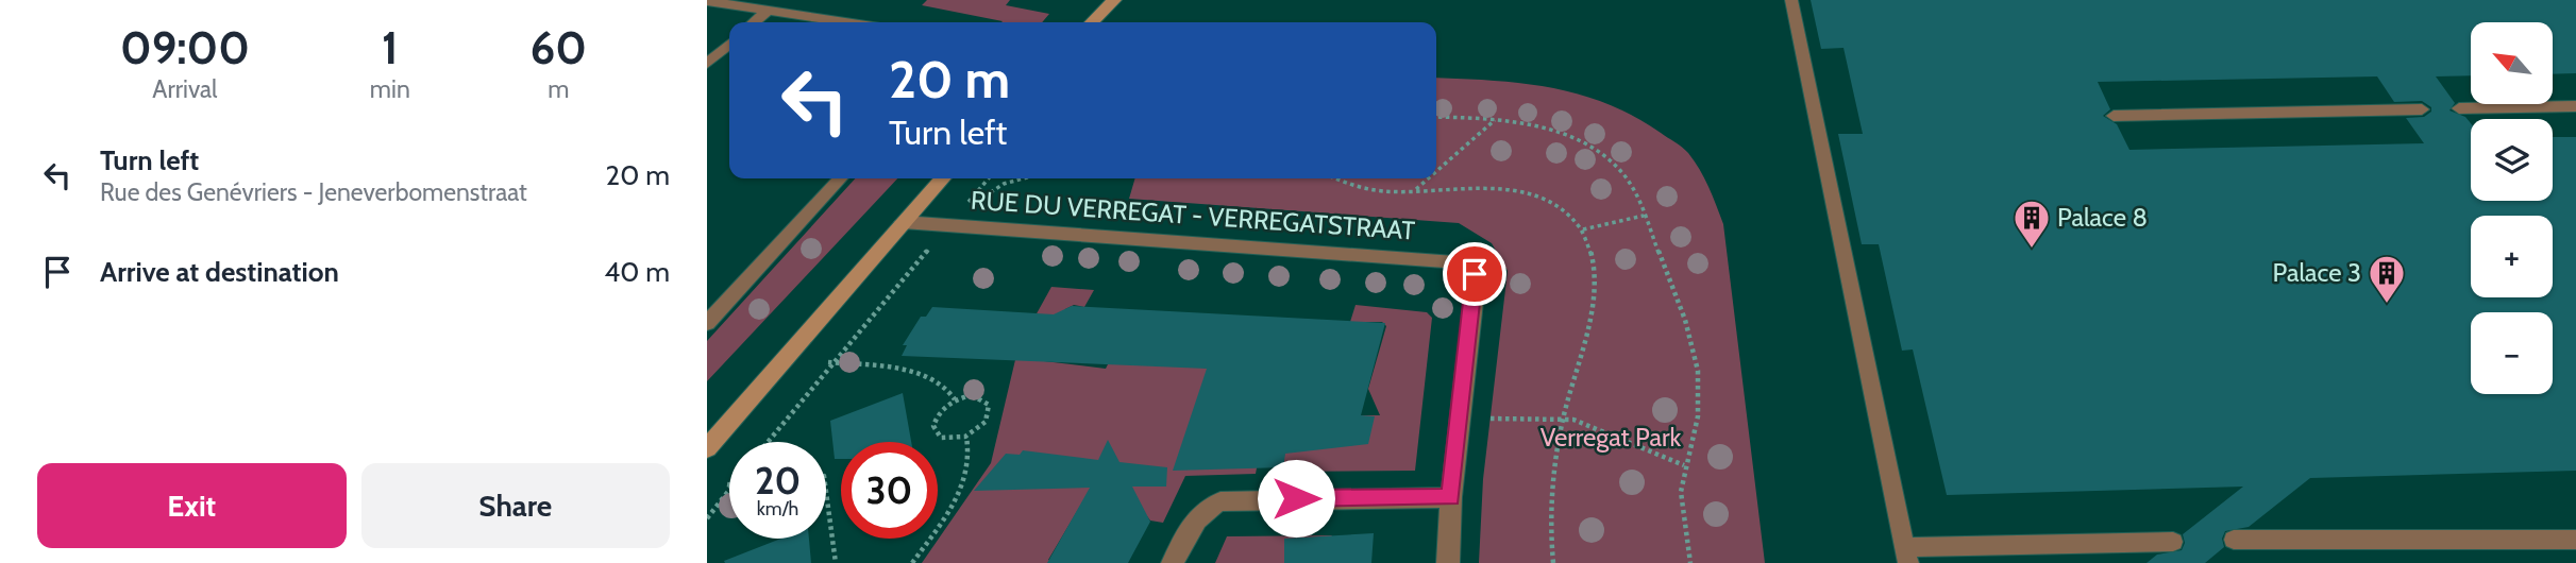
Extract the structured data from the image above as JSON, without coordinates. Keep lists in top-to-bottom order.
{
  "streets": {
    "street": ["RUE DU VERREGAT - VERREGATSTRAAT"]
  },
  "parks": ["Verregat Park"],
  "places": {
    "building": ["Palace 8", "Palace 3"]
  },
  "north": "top left",
  "page": {
    "eta": [
      "09:00",
      "Arrival",
      "1",
      "min",
      "60",
      "m"
    ],
    "map_buttons": ["+", "−"],
    "turn": ["20 m", "Turn left"],
    "list": [
      {
        "name": "Turn left",
        "note": "Rue des Genévriers - Jeneverbomenstraat",
        "value": "20 m"
      },
      {
        "name": "Arrive at destination",
        "value": "40 m"
      }
    ],
    "speed": "20 km/h",
    "limit": "30",
    "buttons": ["Exit", "Share"]
  }
}
